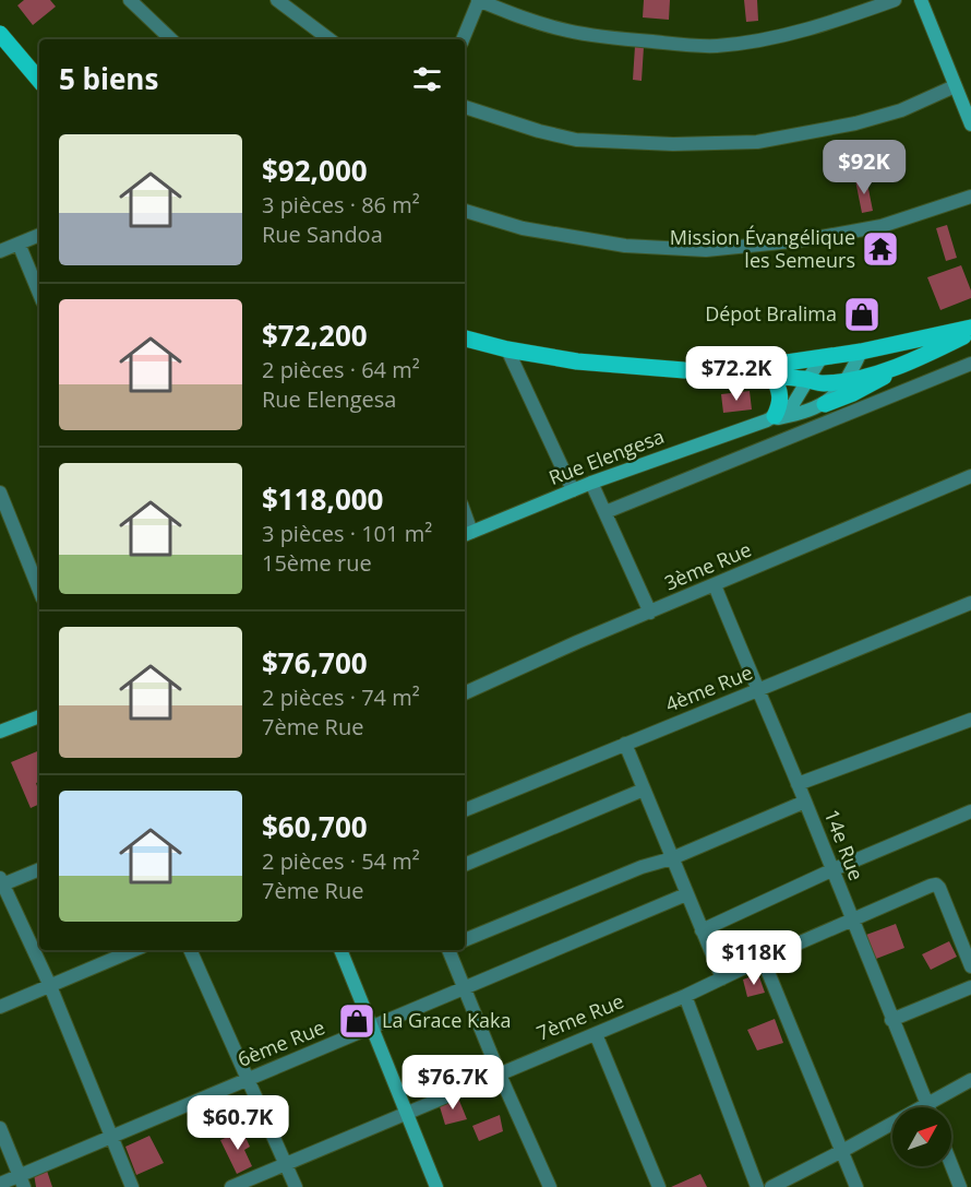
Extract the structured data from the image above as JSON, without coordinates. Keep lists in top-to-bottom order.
{
  "streets": {
    "street": [
      "Rue Elengesa",
      "3ème Rue",
      "4ème Rue",
      "14e Rue",
      "7ème Rue",
      "6ème Rue"
    ]
  },
  "crossings": [
    ["3ème Rue", "14e Rue"],
    ["4ème Rue", "14e Rue"],
    ["14e Rue", "7ème Rue"]
  ],
  "places": {
    "temple": ["Mission Évangélique les Semeurs"],
    "shop": ["Dépot Bralima", "La Grace Kaka"]
  },
  "north": "top right",
  "page": {
    "heading": "5 biens",
    "list": [
      {
        "name": "$92,000",
        "note": "3 pièces · 86 m² · Rue Sandoa"
      },
      {
        "name": "$72,200",
        "note": "2 pièces · 64 m² · Rue Elengesa"
      },
      {
        "name": "$118,000",
        "note": "3 pièces · 101 m² · 15ème rue"
      },
      {
        "name": "$76,700",
        "note": "2 pièces · 74 m² · 7ème Rue"
      },
      {
        "name": "$60,700",
        "note": "2 pièces · 54 m² · 7ème Rue"
      }
    ],
    "price": [
      "$92K",
      "$72.2K",
      "$118K",
      "$76.7K",
      "$60.7K"
    ]
  }
}
